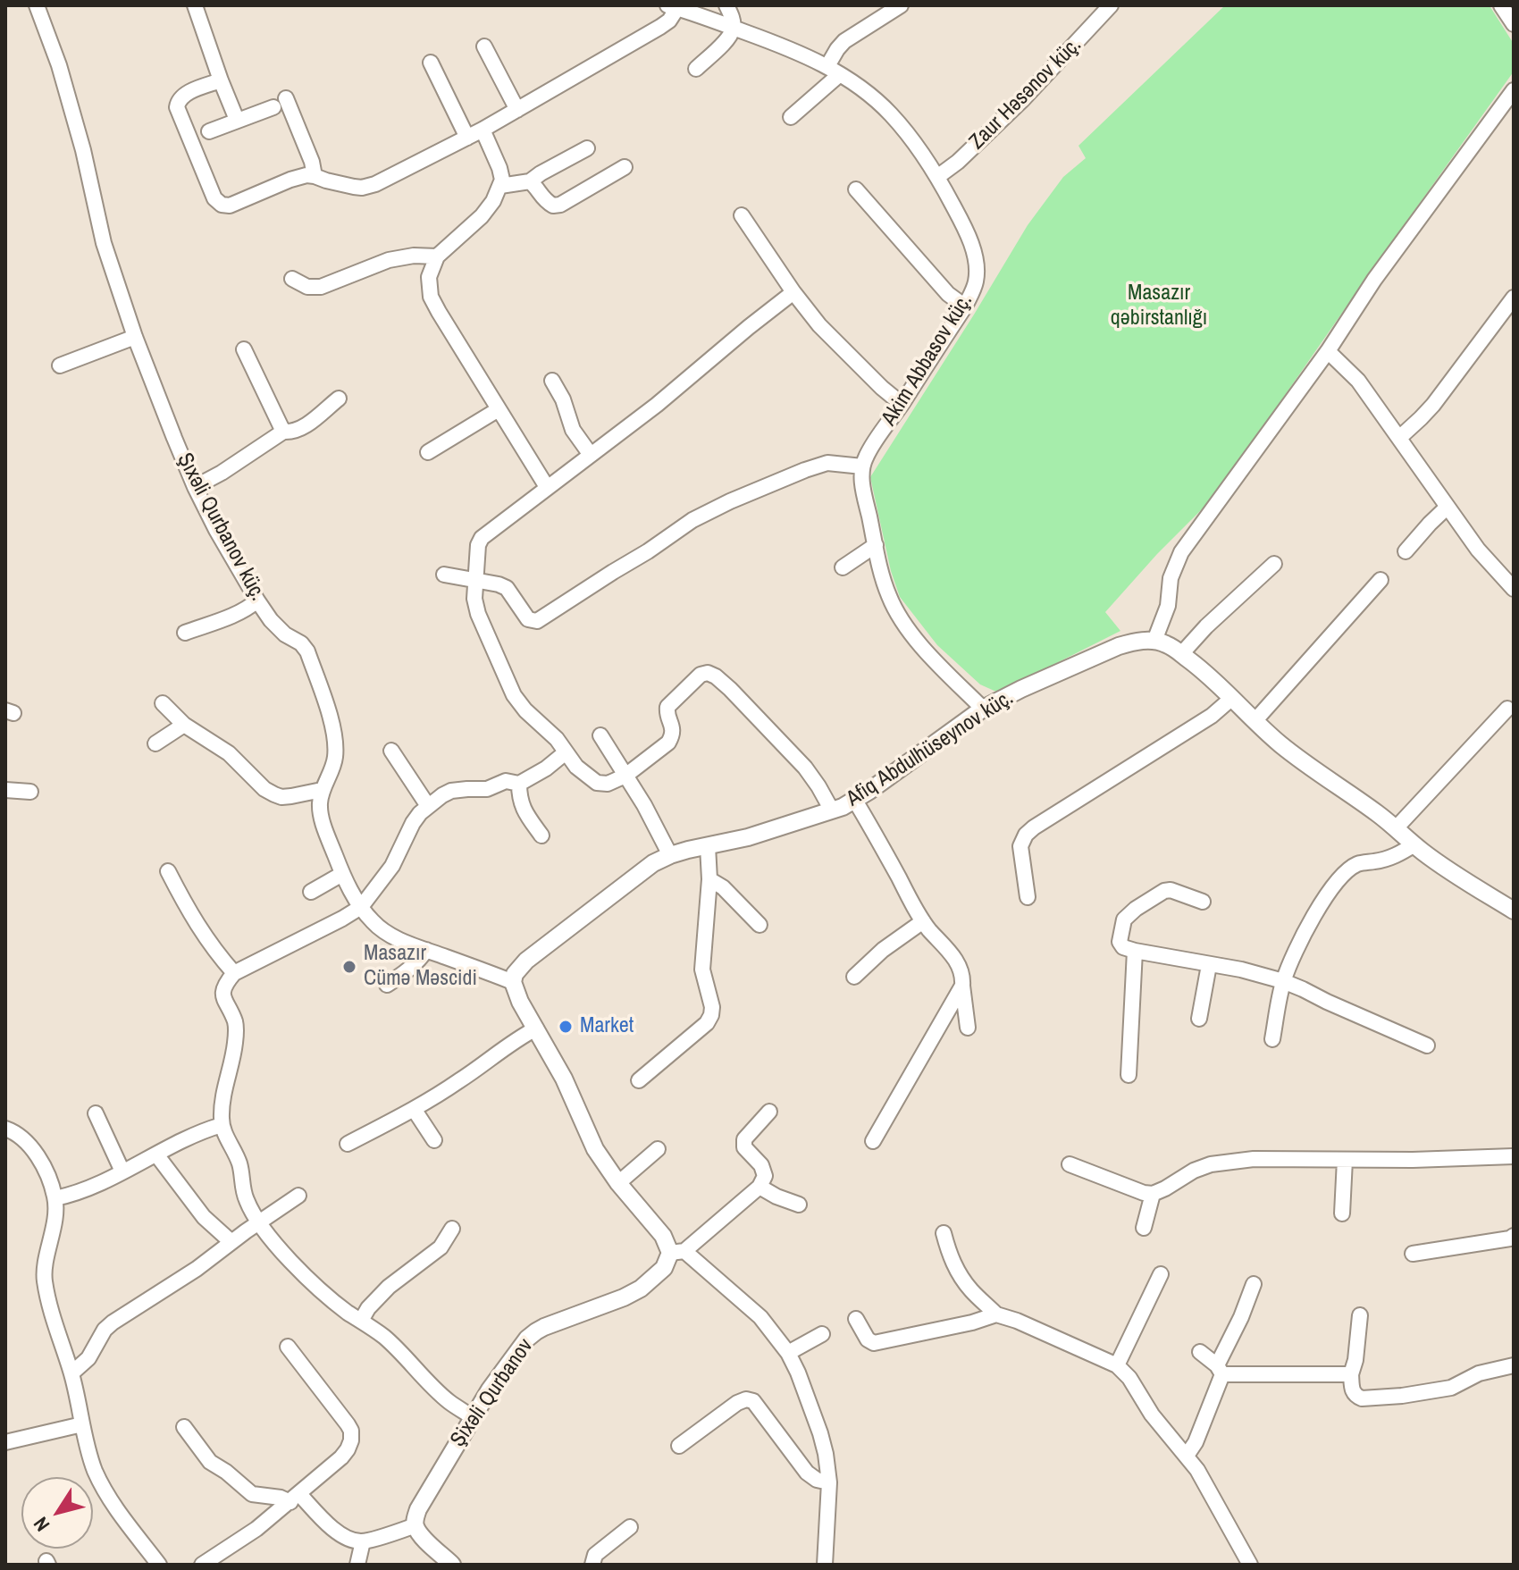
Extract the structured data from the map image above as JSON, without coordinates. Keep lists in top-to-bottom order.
{
  "streets": {
    "street": [
      "Zaur Həsənov küç.",
      "Akim Abbasov küç.",
      "Şıxəli Qurbanov küç.",
      "Afiq Abdulhüseynov küç.",
      "Şixəli Qurbanov"
    ]
  },
  "crossings": [
    ["Zaur Həsənov küç.", "Akim Abbasov küç."],
    ["Şıxəli Qurbanov küç.", "Afiq Abdulhüseynov küç."]
  ],
  "parks": ["Masazır qəbirstanlığı"],
  "places": ["Masazır Cümə Məscidi", "Market"],
  "north": "bottom left"
}
